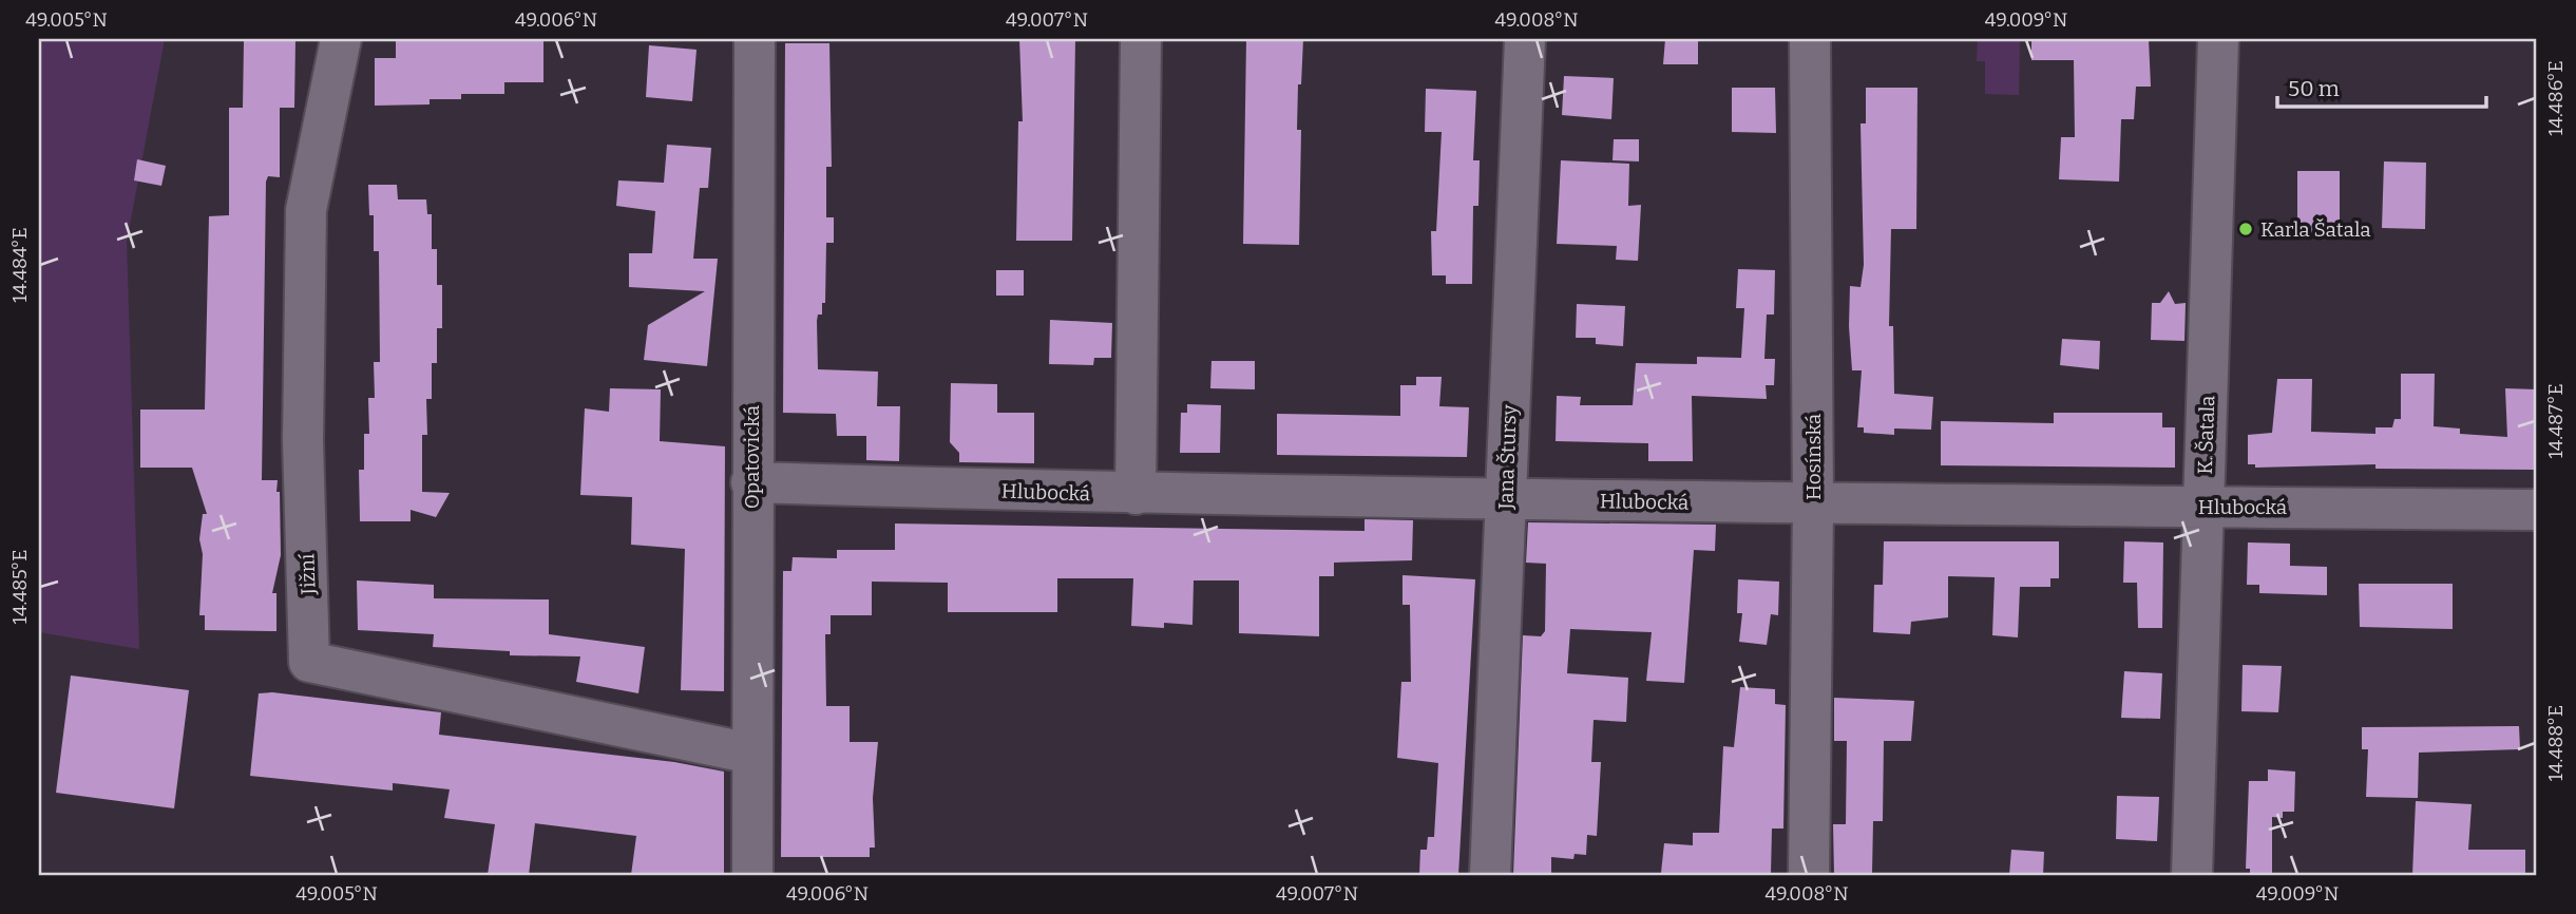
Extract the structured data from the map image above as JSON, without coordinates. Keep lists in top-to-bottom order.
{
  "streets": {
    "street": [
      "K. Šatala",
      "Opatovická",
      "Jana Štursy",
      "Hosínská",
      "Hlubocká",
      "Jižní"
    ]
  },
  "crossings": [
    ["K. Šatala", "Hlubocká"],
    ["Opatovická", "Hlubocká"],
    ["Opatovická", "Jižní"],
    ["Jana Štursy", "Hlubocká"],
    ["Hosínská", "Hlubocká"]
  ],
  "places": ["Karla Šatala"],
  "scale_bar": "50 m",
  "coordinates": [
    "49.005°N",
    "49.006°N",
    "49.007°N",
    "49.008°N",
    "49.009°N",
    "14.486°E",
    "14.484°E",
    "14.487°E",
    "14.485°E",
    "14.488°E"
  ]
}
